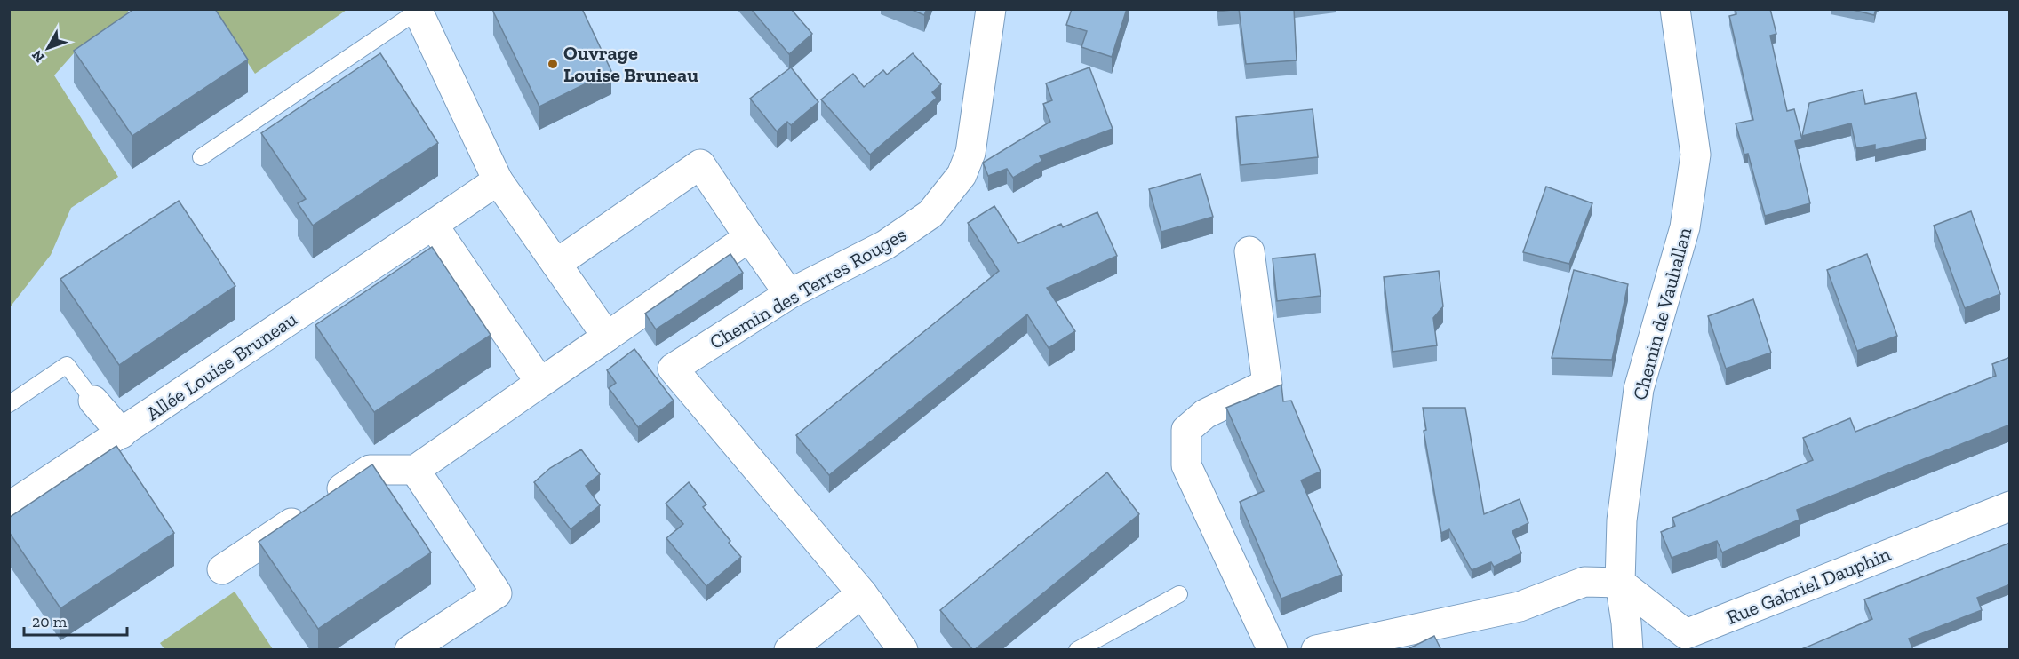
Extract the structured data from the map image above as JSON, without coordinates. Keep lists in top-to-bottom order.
{
  "streets": {
    "street": [
      "Chemin des Terres Rouges",
      "Chemin de Vauhallan",
      "Allée Louise Bruneau",
      "Rue Gabriel Dauphin"
    ]
  },
  "crossings": [
    ["Chemin de Vauhallan", "Rue Gabriel Dauphin"]
  ],
  "places": ["Ouvrage Louise Bruneau"],
  "scale_bar": "20 m",
  "north": "bottom left"
}
